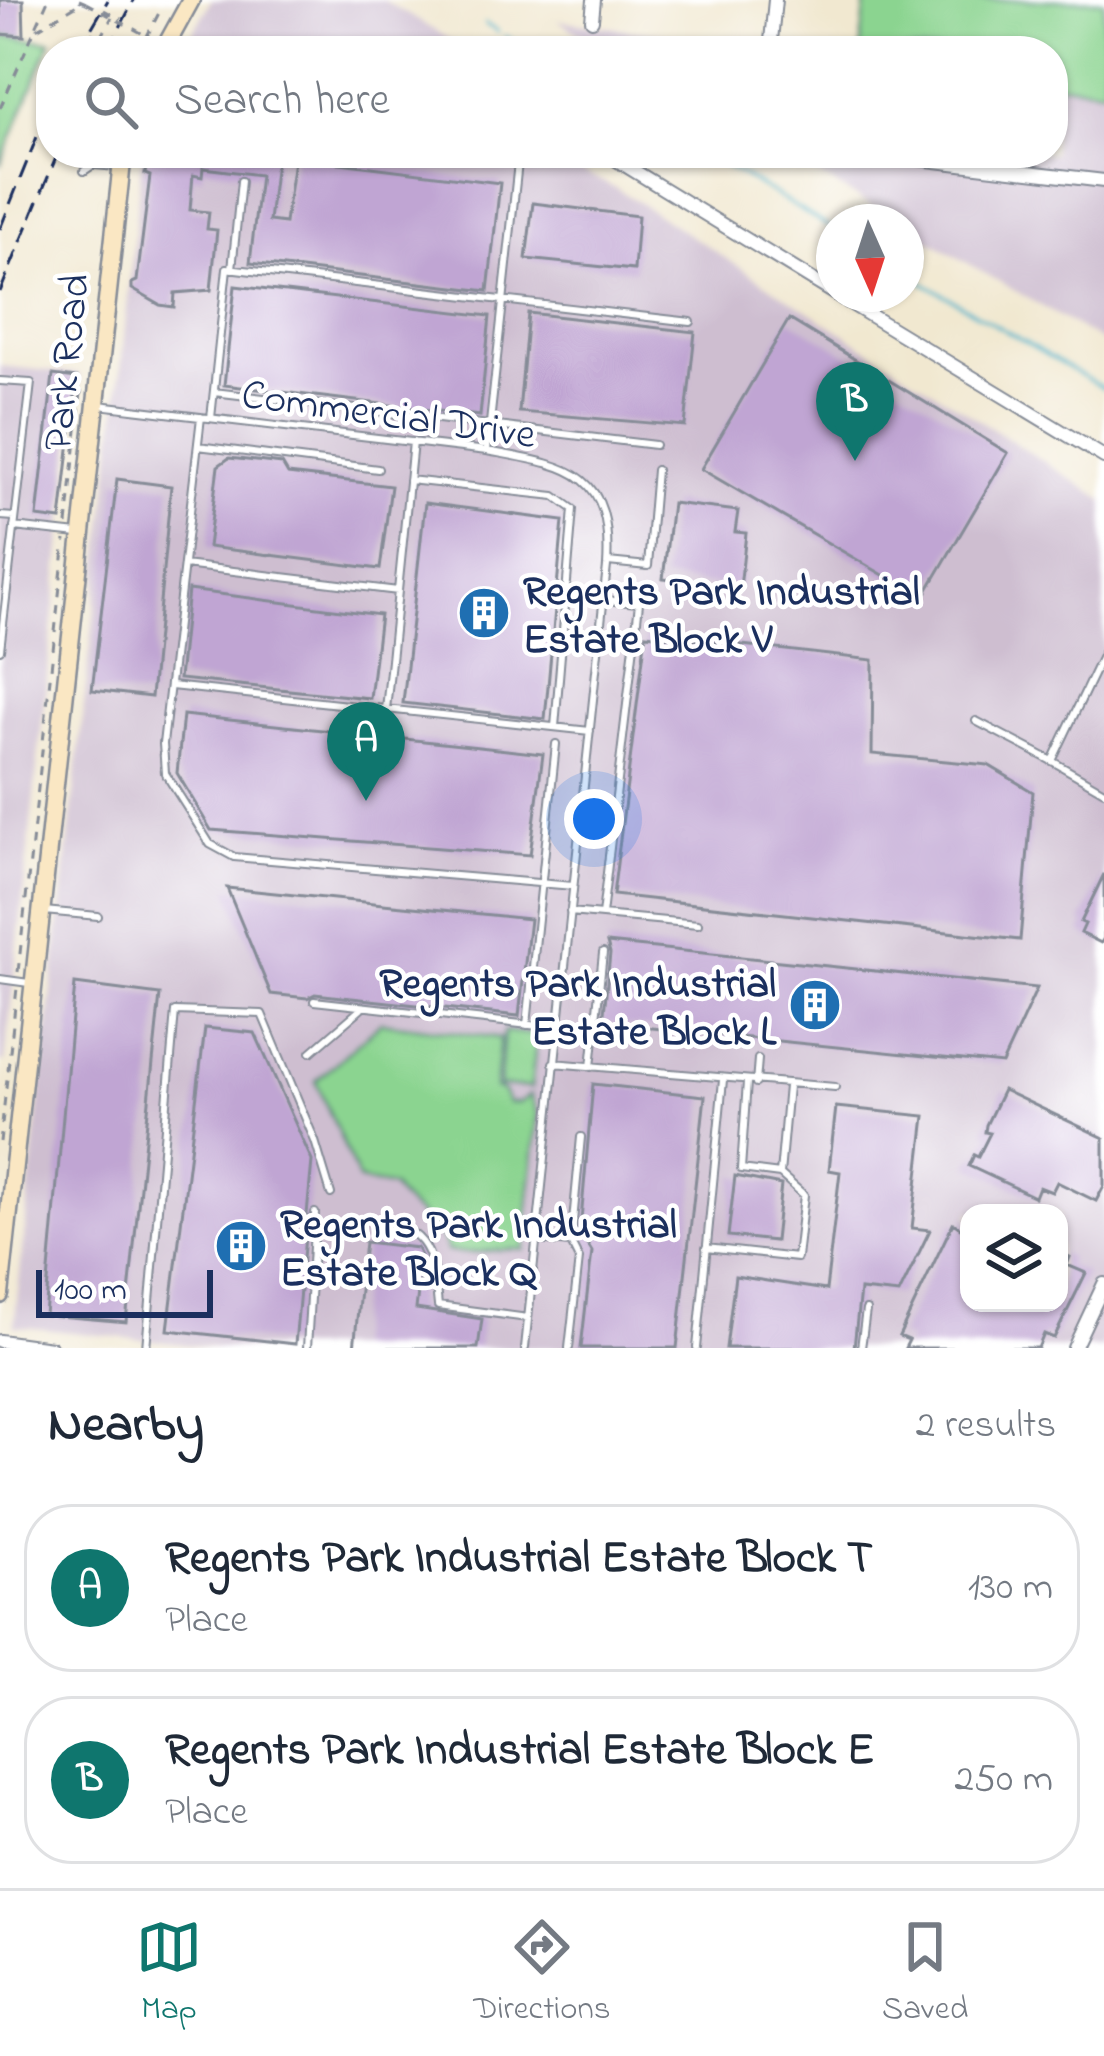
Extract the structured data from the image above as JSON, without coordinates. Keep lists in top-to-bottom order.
{
  "streets": {
    "main road": ["Park Road"],
    "lane": ["Commercial Drive"]
  },
  "crossings": [
    ["Park Road", "Commercial Drive"]
  ],
  "places": {
    "building": ["Regents Park Industrial Estate Block V", "Regents Park Industrial Estate Block L", "Regents Park Industrial Estate Block Q"]
  },
  "scale_bar": "100 m",
  "north": "bottom",
  "page": {
    "search": "Search here",
    "pins": ["B", "A"],
    "scale": "100 m",
    "heading": ["Nearby", "2 results"],
    "list": [
      {
        "mark": "A",
        "name": "Regents Park Industrial Estate Block T",
        "note": "Place",
        "value": "130 m"
      },
      {
        "mark": "B",
        "name": "Regents Park Industrial Estate Block E",
        "note": "Place",
        "value": "250 m"
      }
    ],
    "nav": ["Map", "Directions", "Saved"]
  }
}
